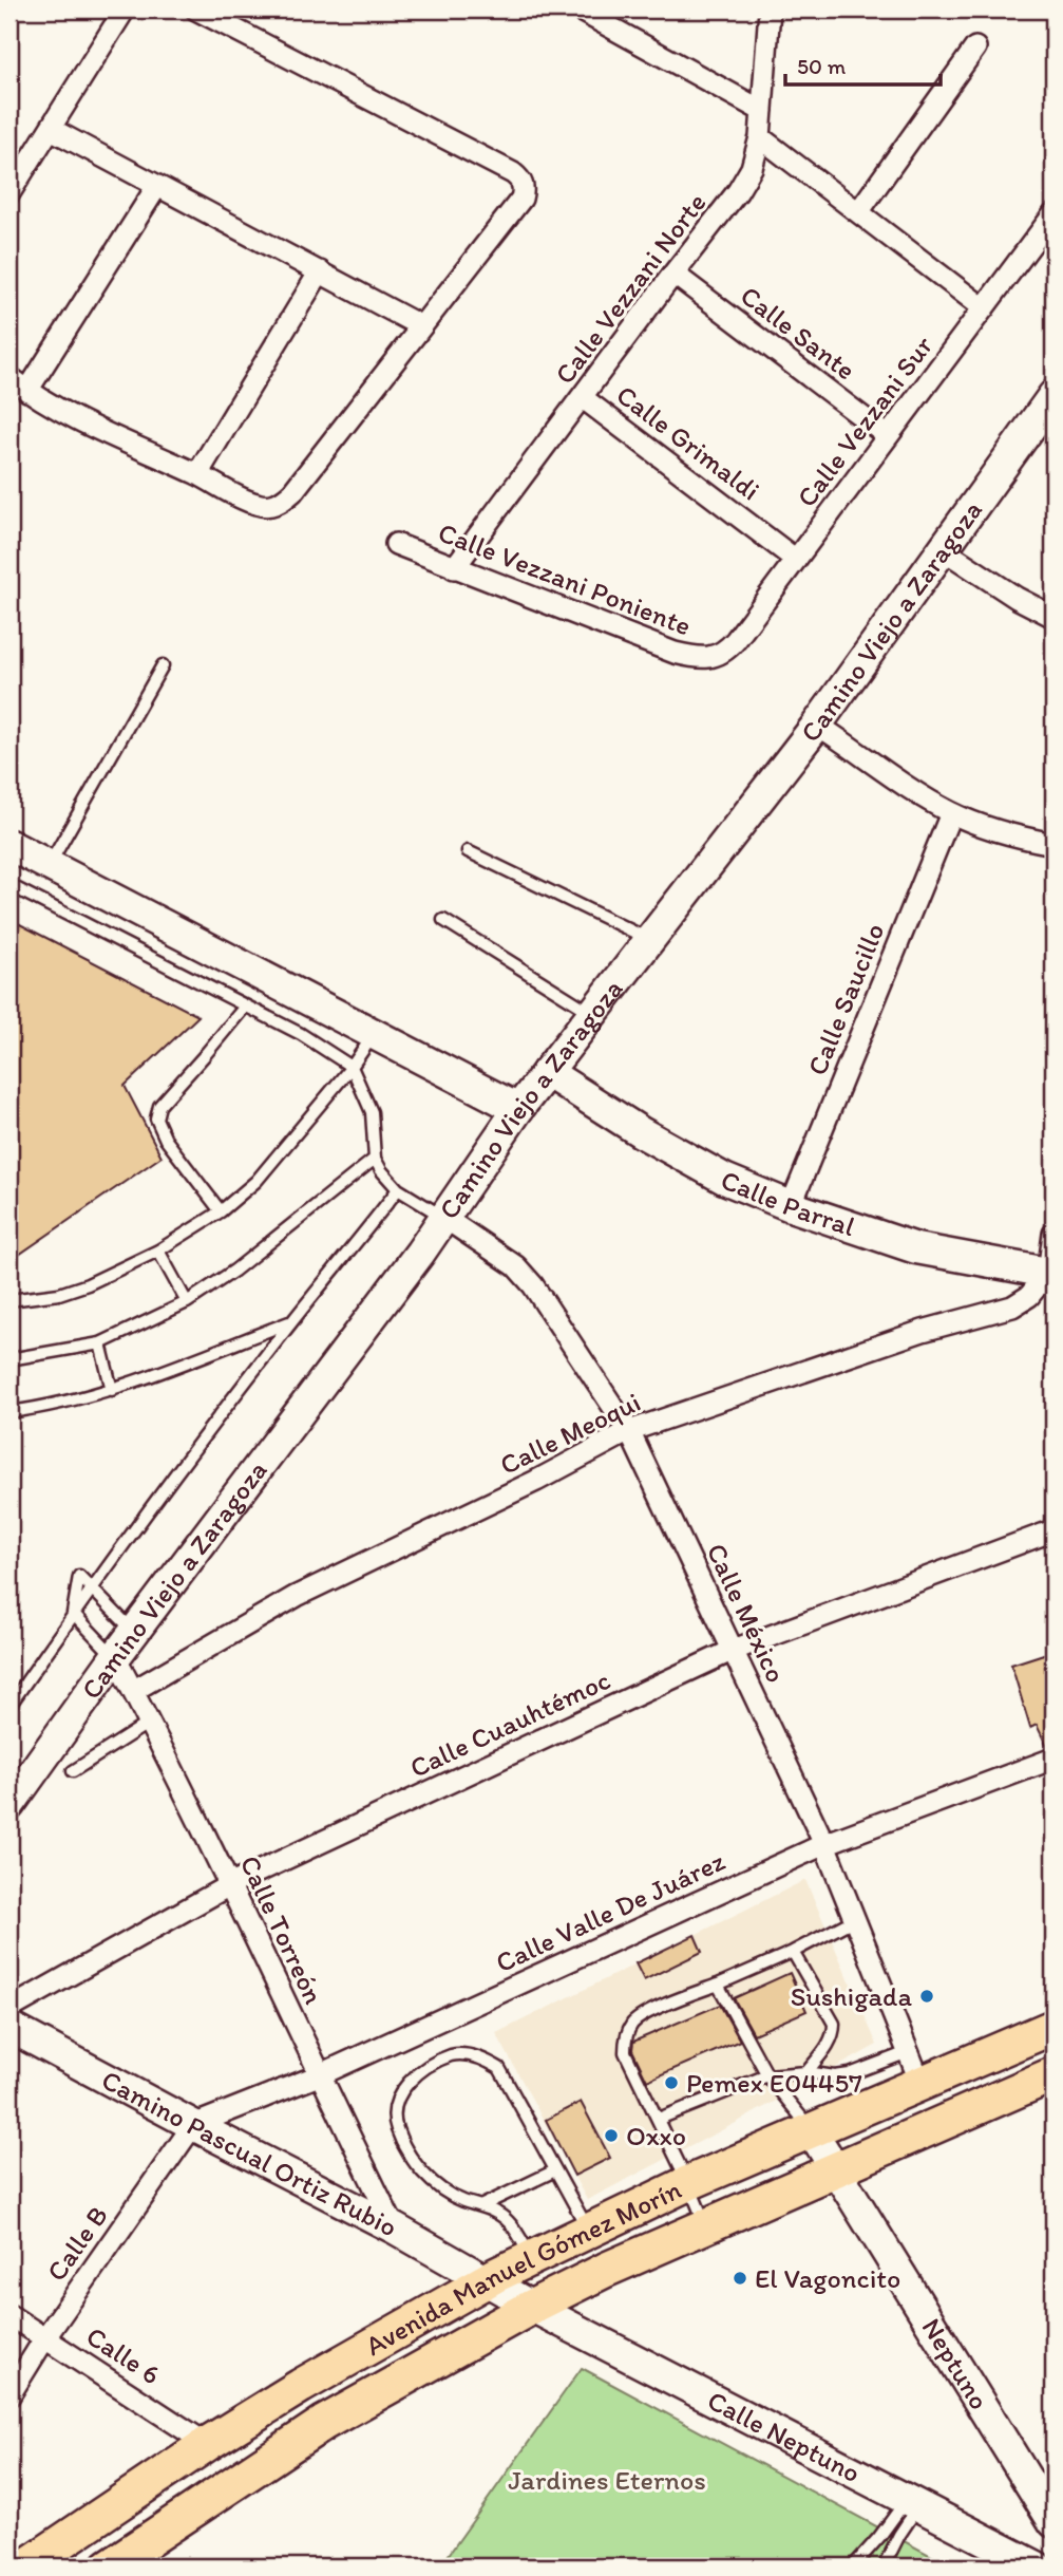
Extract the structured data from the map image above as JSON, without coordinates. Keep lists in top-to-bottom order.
{
  "streets": {
    "main road": ["Avenida Manuel Gómez Morín"],
    "street": [
      "Calle Vezzani Norte",
      "Calle Sante",
      "Calle Vezzani Sur",
      "Calle Grimaldi",
      "Calle Vezzani Poniente",
      "Camino Viejo a Zaragoza",
      "Calle Saucillo",
      "Calle Parral",
      "Calle Meoqui",
      "Calle México",
      "Calle Cuauhtémoc",
      "Calle Valle De Juárez",
      "Calle Torreón",
      "Camino Pascual Ortiz Rubio",
      "Calle B",
      "Calle 6",
      "Neptuno",
      "Calle Neptuno"
    ]
  },
  "crossings": [
    ["Calle Vezzani Norte", "Calle Sante"],
    ["Calle Vezzani Norte", "Calle Grimaldi"],
    ["Calle Vezzani Norte", "Calle Vezzani Poniente"],
    ["Calle Sante", "Calle Vezzani Sur"],
    ["Calle Vezzani Sur", "Calle Grimaldi"],
    ["Calle Vezzani Sur", "Calle Vezzani Poniente"],
    ["Camino Viejo a Zaragoza", "Calle Parral"],
    ["Camino Viejo a Zaragoza", "Calle México"],
    ["Camino Viejo a Zaragoza", "Calle Torreón"],
    ["Calle Saucillo", "Calle Parral"],
    ["Calle Parral", "Calle Meoqui"],
    ["Calle Meoqui", "Calle México"],
    ["Calle Meoqui", "Calle Torreón"],
    ["Calle México", "Calle Cuauhtémoc"],
    ["Calle México", "Calle Valle De Juárez"],
    ["Calle México", "Avenida Manuel Gómez Morín"],
    ["Calle Cuauhtémoc", "Calle Torreón"],
    ["Calle Valle De Juárez", "Calle Torreón"],
    ["Calle Valle De Juárez", "Camino Pascual Ortiz Rubio"],
    ["Calle Valle De Juárez", "Calle B"],
    ["Calle Torreón", "Camino Pascual Ortiz Rubio"],
    ["Camino Pascual Ortiz Rubio", "Calle B"],
    ["Camino Pascual Ortiz Rubio", "Avenida Manuel Gómez Morín"],
    ["Camino Pascual Ortiz Rubio", "Calle Neptuno"],
    ["Calle B", "Calle 6"],
    ["Avenida Manuel Gómez Morín", "Calle 6"],
    ["Avenida Manuel Gómez Morín", "Neptuno"],
    ["Avenida Manuel Gómez Morín", "Calle Neptuno"]
  ],
  "parks": ["Jardines Eternos"],
  "places": [
    "Sushigada",
    "Pemex E04457",
    "Oxxo",
    "El Vagoncito"
  ],
  "scale_bar": "50 m"
}
